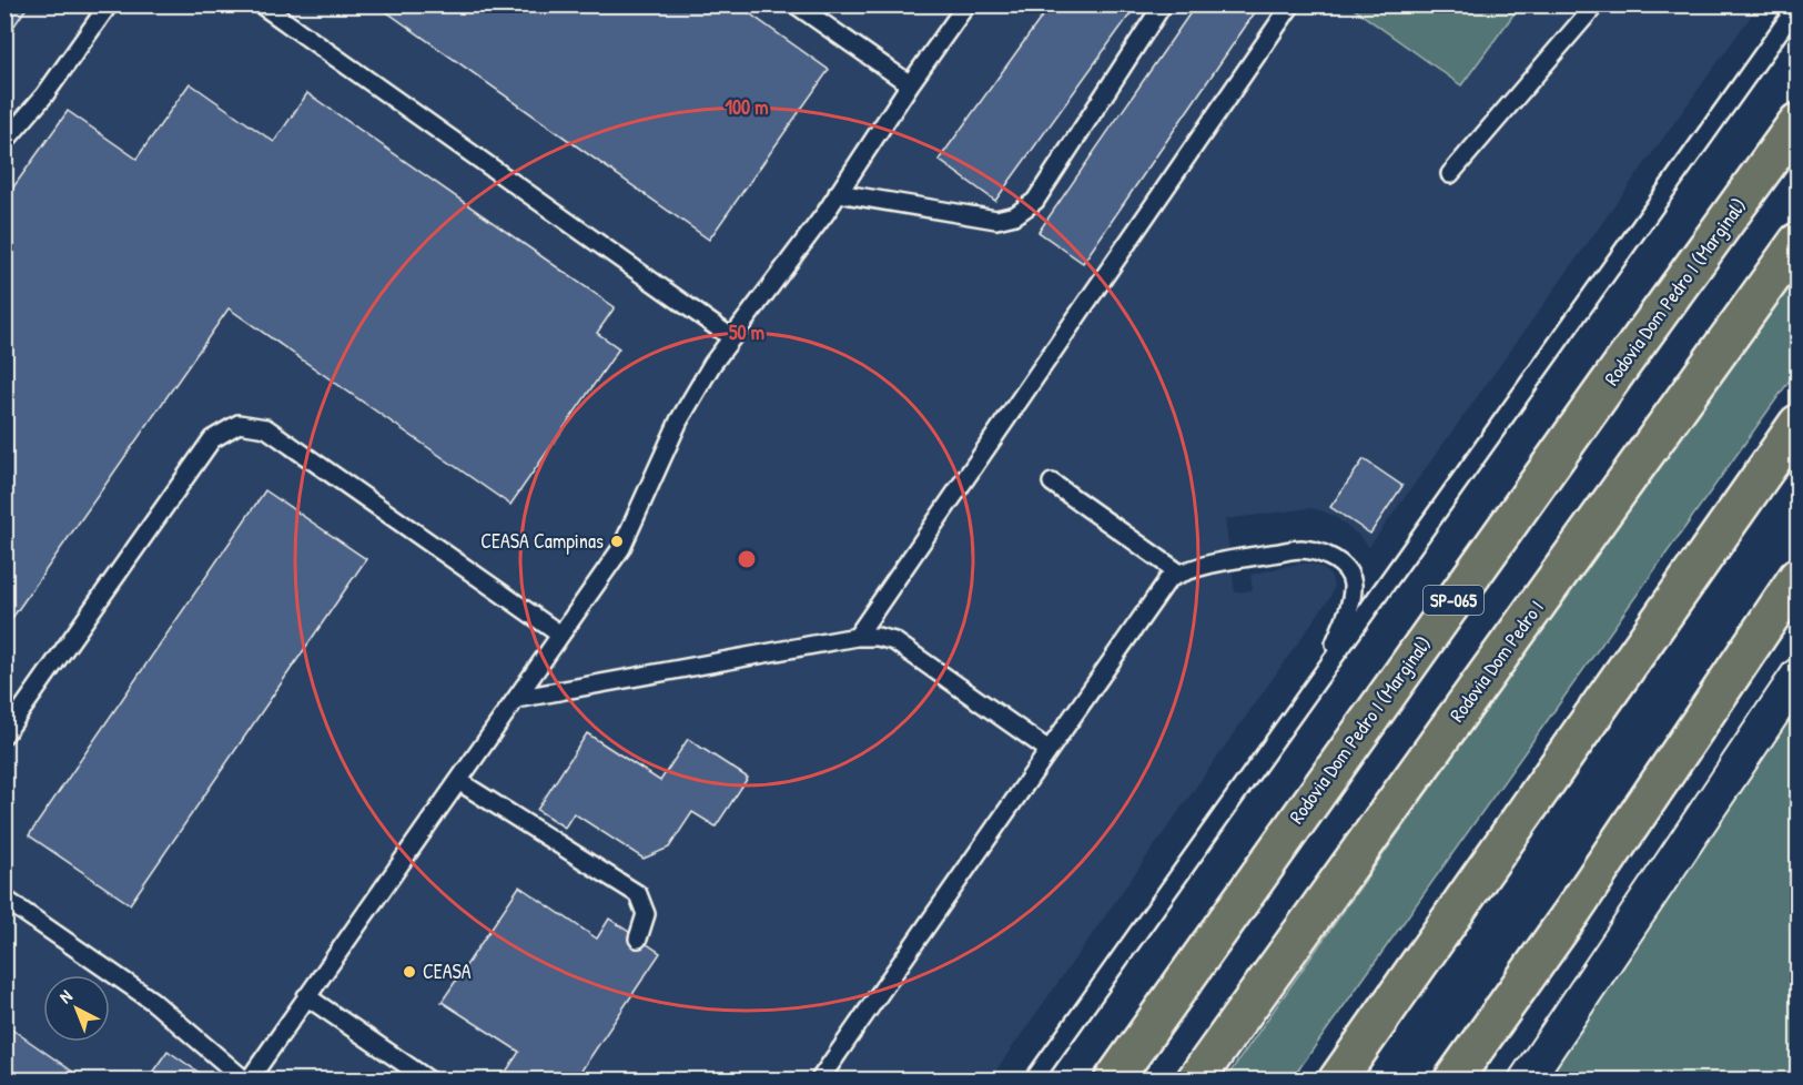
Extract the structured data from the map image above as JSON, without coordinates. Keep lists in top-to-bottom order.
{
  "streets": {
    "highway": ["Rodovia Dom Pedro I (Marginal)", "SP-065", "Rodovia Dom Pedro I"]
  },
  "places": ["CEASA Campinas", "CEASA"],
  "north": "top left",
  "rings": ["100 m", "50 m"]
}
